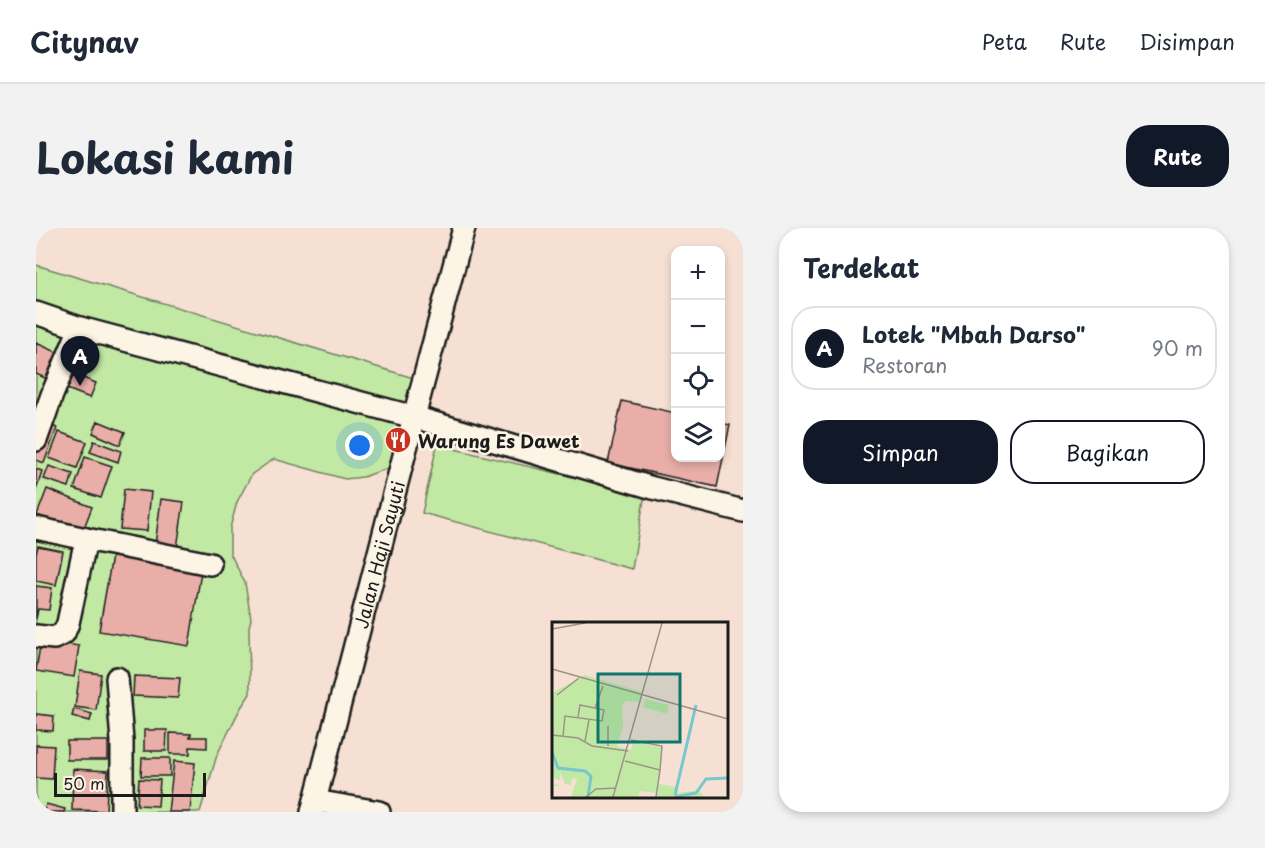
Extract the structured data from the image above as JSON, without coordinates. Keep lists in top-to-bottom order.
{
  "streets": {
    "street": ["Jalan Haji Sayuti"]
  },
  "places": {
    "restaurant": ["Warung Es Dawet"]
  },
  "scale_bar": "50 m",
  "page": {
    "header": "Citynav",
    "nav": ["Peta", "Rute", "Disimpan"],
    "title": "Lokasi kami",
    "buttons": [
      "Rute",
      ["Simpan", "Bagikan"]
    ],
    "heading": "Terdekat",
    "map_buttons": ["+", "−"],
    "list": [
      {
        "mark": "A",
        "name": "Lotek \"Mbah Darso\"",
        "note": "Restoran",
        "value": "90 m"
      }
    ],
    "pins": "A",
    "scale": "50 m"
  }
}
